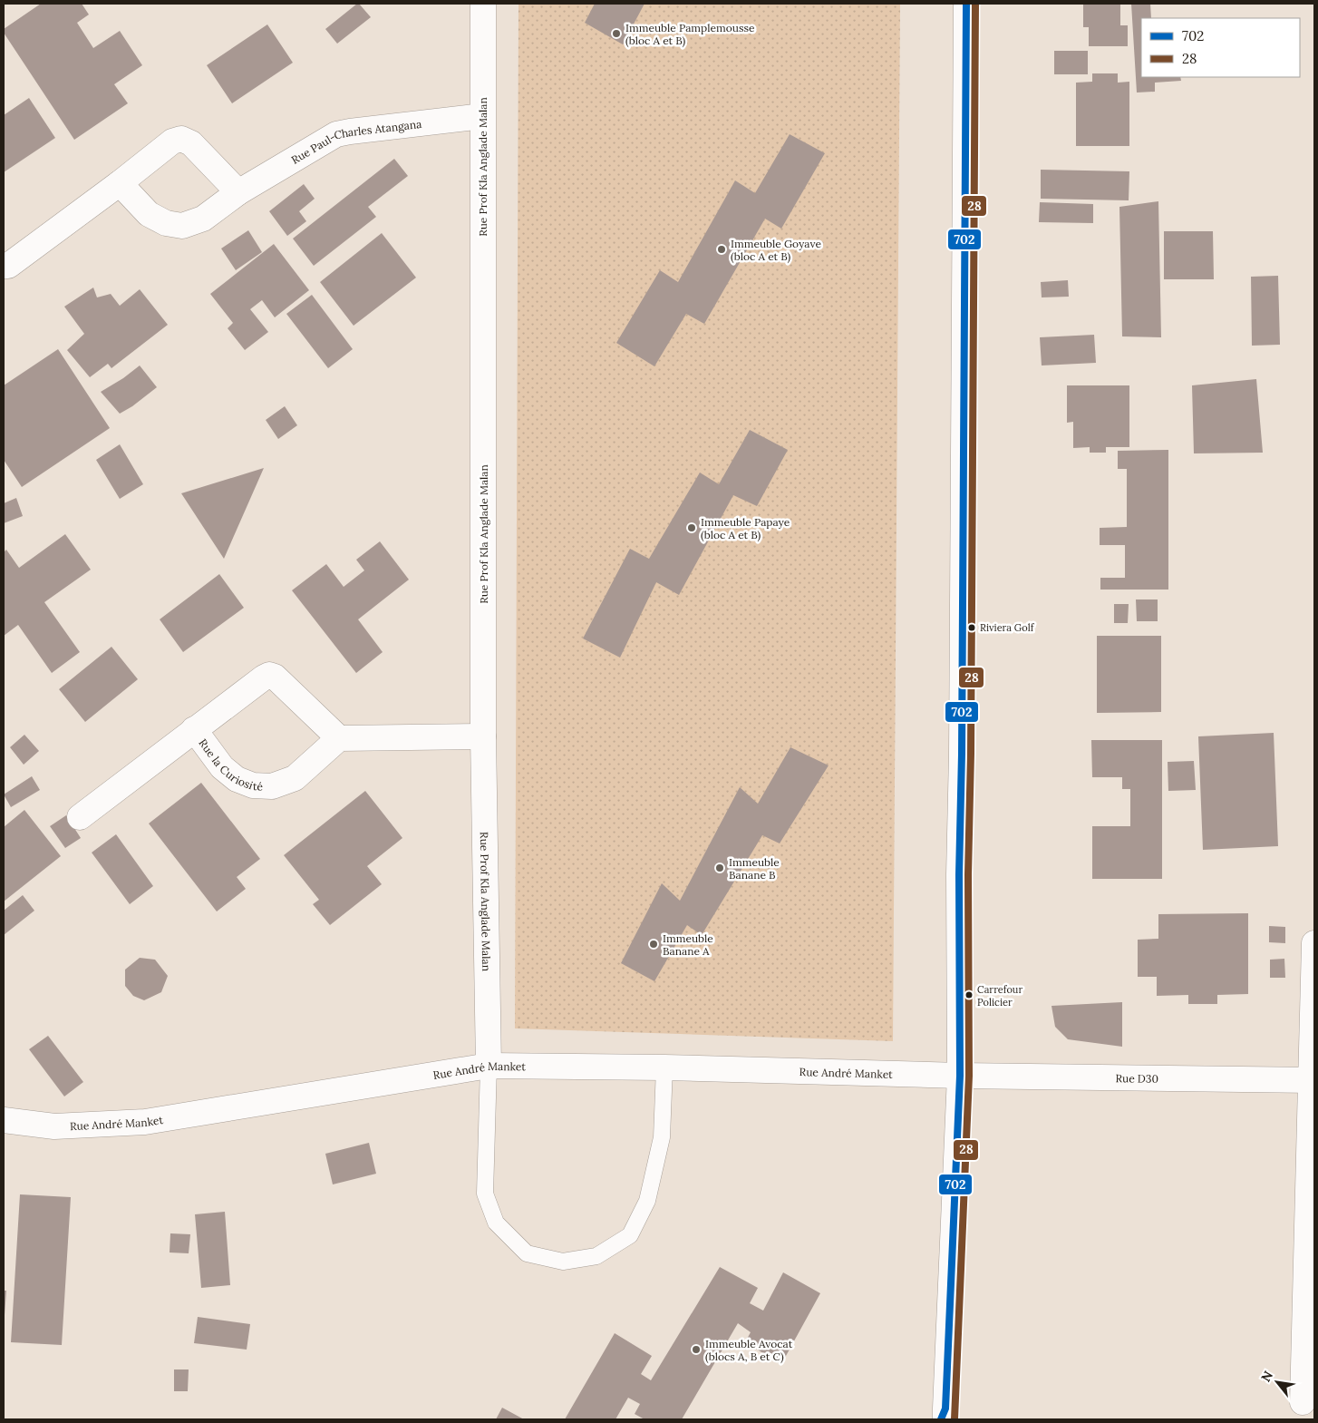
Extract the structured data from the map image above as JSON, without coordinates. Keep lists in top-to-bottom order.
{
  "streets": {
    "street": [
      "Rue Paul-Charles Atangana",
      "Rue Prof Kla Anglade Malan",
      "Rue la Curiosité",
      "Rue André Manket",
      "Rue D30"
    ]
  },
  "crossings": [
    ["Rue Paul-Charles Atangana", "Rue Prof Kla Anglade Malan"],
    ["Rue Prof Kla Anglade Malan", "Rue André Manket"],
    ["Rue André Manket", "Rue D30"]
  ],
  "places": [
    "Immeuble Pamplemousse (bloc A et B)",
    "Immeuble Goyave (bloc A et B)",
    "Immeuble Papaye (bloc A et B)",
    "Riviera Golf",
    "Immeuble Banane B",
    "Immeuble Banane A",
    "Carrefour Policier",
    "Immeuble Avocat (blocs A, B et C)"
  ],
  "lines": ["transit line 702", "transit line 28"],
  "legend": ["702", "28"],
  "north": "top left"
}
